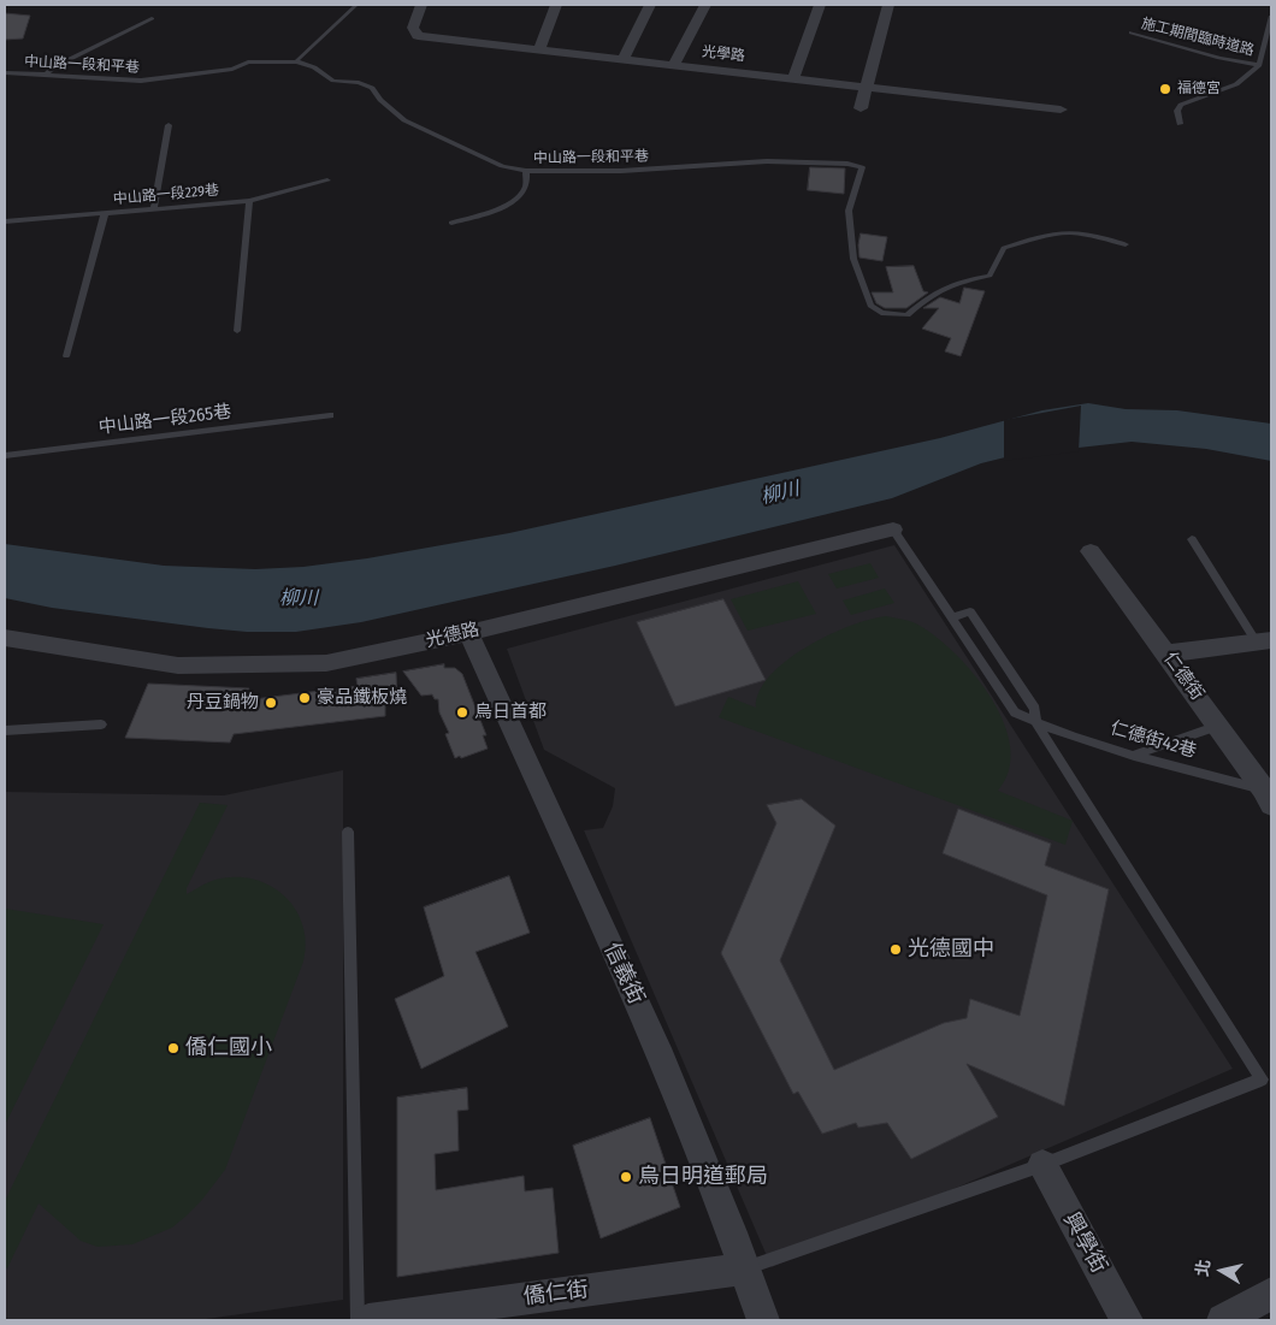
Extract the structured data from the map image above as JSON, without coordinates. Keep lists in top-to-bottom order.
{
  "streets": {
    "street": [
      "光學路",
      "光德路",
      "仁德街",
      "信義街",
      "興學街",
      "僑仁街"
    ],
    "lane": [
      "施工期間臨時道路",
      "中山路一段和平巷",
      "中山路一段229巷",
      "中山路一段265巷",
      "仁德街42巷"
    ]
  },
  "crossings": [
    ["光德路", "信義街"],
    ["仁德街", "仁德街42巷"],
    ["信義街", "僑仁街"]
  ],
  "water": ["柳川"],
  "places": [
    "福德宮",
    "豪品鐵板燒",
    "丹豆鍋物",
    "烏日首都",
    "光德國中",
    "僑仁國小",
    "烏日明道郵局"
  ],
  "north": "left"
}
